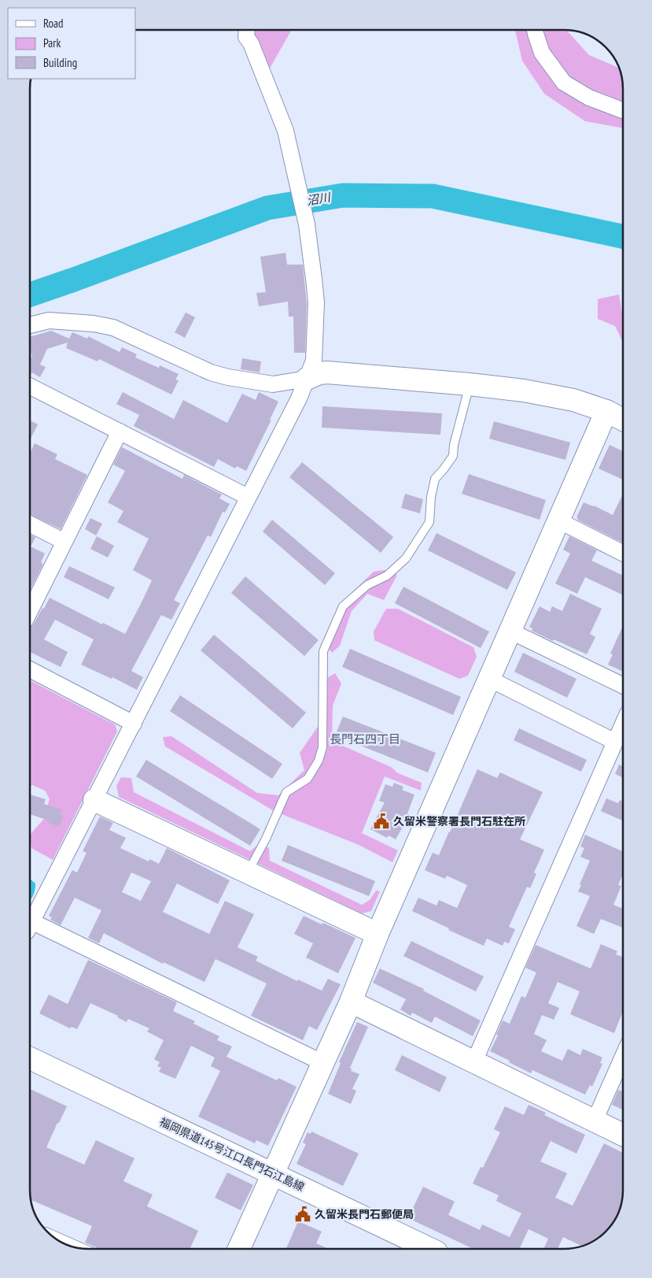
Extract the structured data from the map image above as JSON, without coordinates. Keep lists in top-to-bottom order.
{
  "streets": {
    "street": ["福岡県道145号江口長門石江島線"]
  },
  "districts": ["長門石四丁目"],
  "water": ["沼川"],
  "places": {
    "public building": ["久留米警察署長門石駐在所", "久留米長門石郵便局"]
  },
  "legend": ["Road", "Park", "Building"]
}
